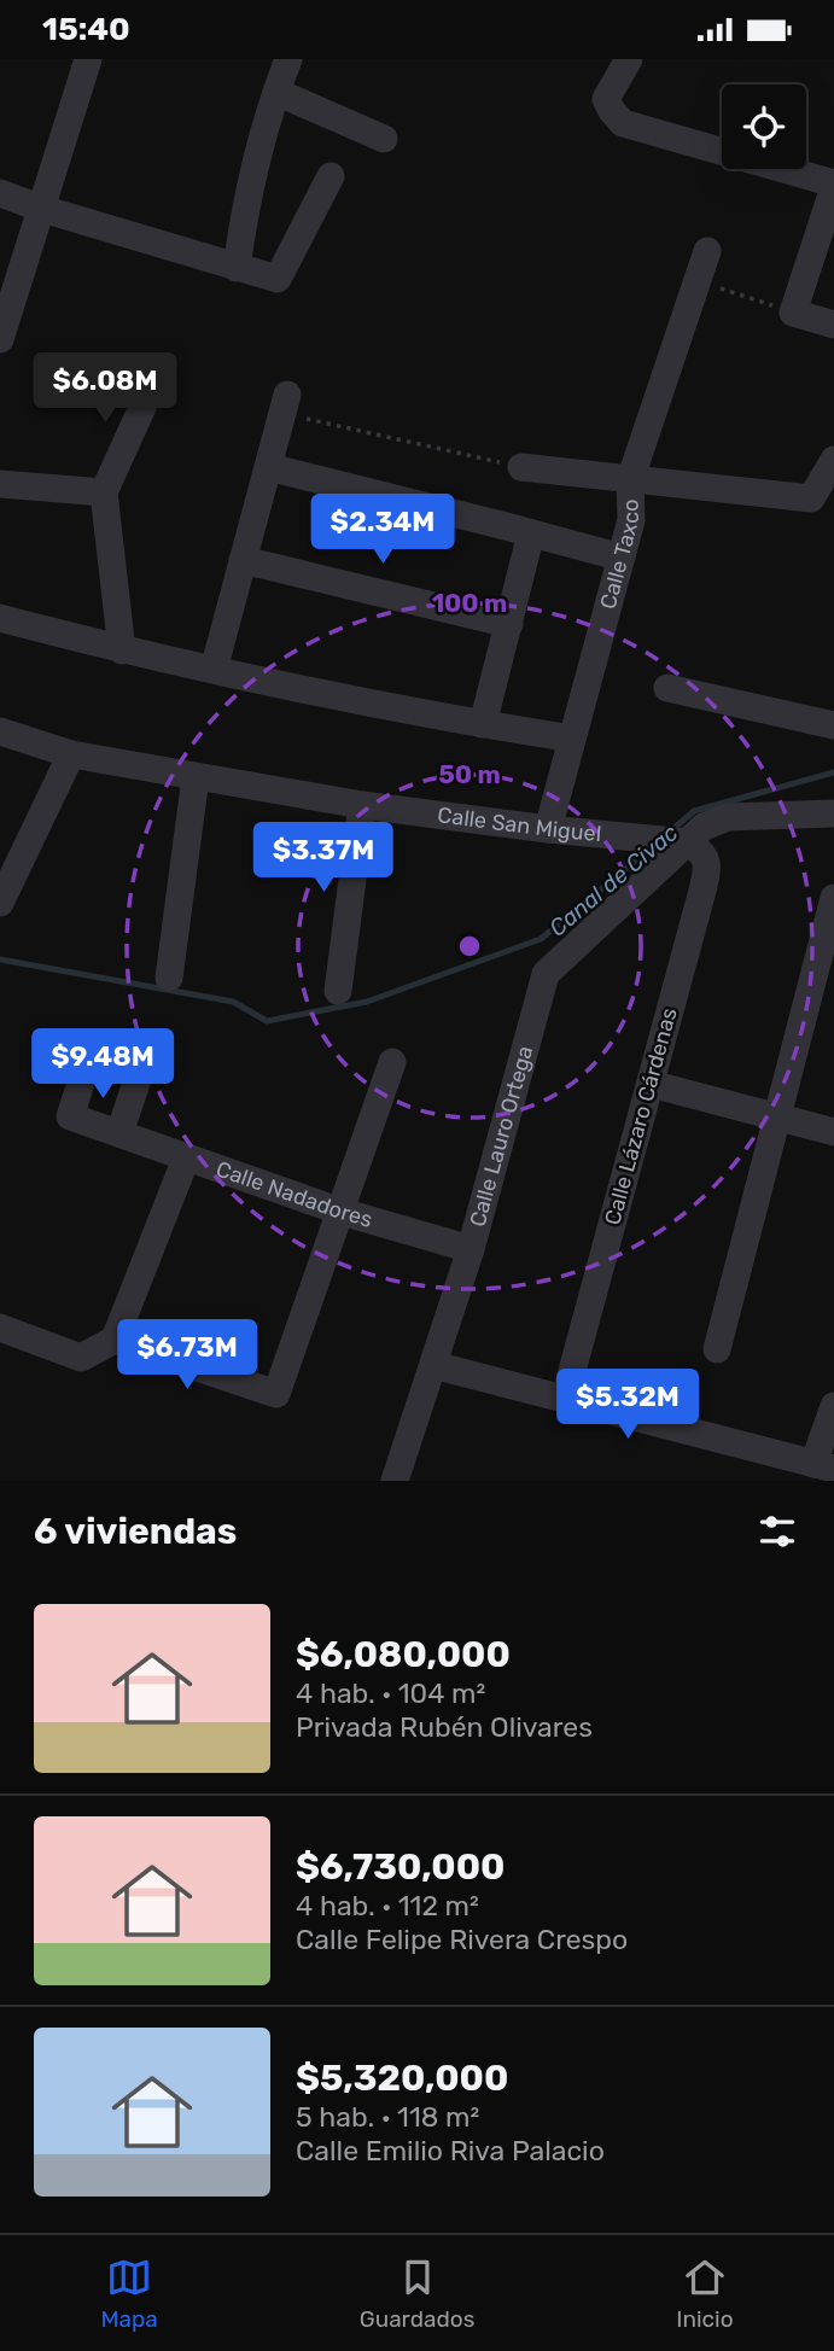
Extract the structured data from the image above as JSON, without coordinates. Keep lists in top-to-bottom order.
{
  "streets": {
    "street": [
      "Calle Taxco",
      "Calle San Miguel",
      "Calle Lázaro Cárdenas",
      "Calle Lauro Ortega",
      "Calle Nadadores"
    ]
  },
  "crossings": [
    ["Calle Taxco", "Calle San Miguel"],
    ["Calle San Miguel", "Calle Lázaro Cárdenas"],
    ["Calle San Miguel", "Calle Lauro Ortega"],
    ["Calle Lázaro Cárdenas", "Calle Lauro Ortega"],
    ["Calle Lauro Ortega", "Calle Nadadores"]
  ],
  "water": ["Canal de Civac"],
  "page": {
    "status": "15:40",
    "price": [
      "$6.08M",
      "$2.34M",
      "$3.37M",
      "$9.48M",
      "$6.73M",
      "$5.32M"
    ],
    "heading": "6 viviendas",
    "list": [
      {
        "name": "$6,080,000",
        "note": "4 hab. · 104 m² · Privada Rubén Olivares"
      },
      {
        "name": "$6,730,000",
        "note": "4 hab. · 112 m² · Calle Felipe Rivera Crespo"
      },
      {
        "name": "$5,320,000",
        "note": "5 hab. · 118 m² · Calle Emilio Riva Palacio"
      }
    ],
    "tabs": ["Mapa", "Guardados", "Inicio"]
  },
  "rings": ["100 m", "50 m"]
}
